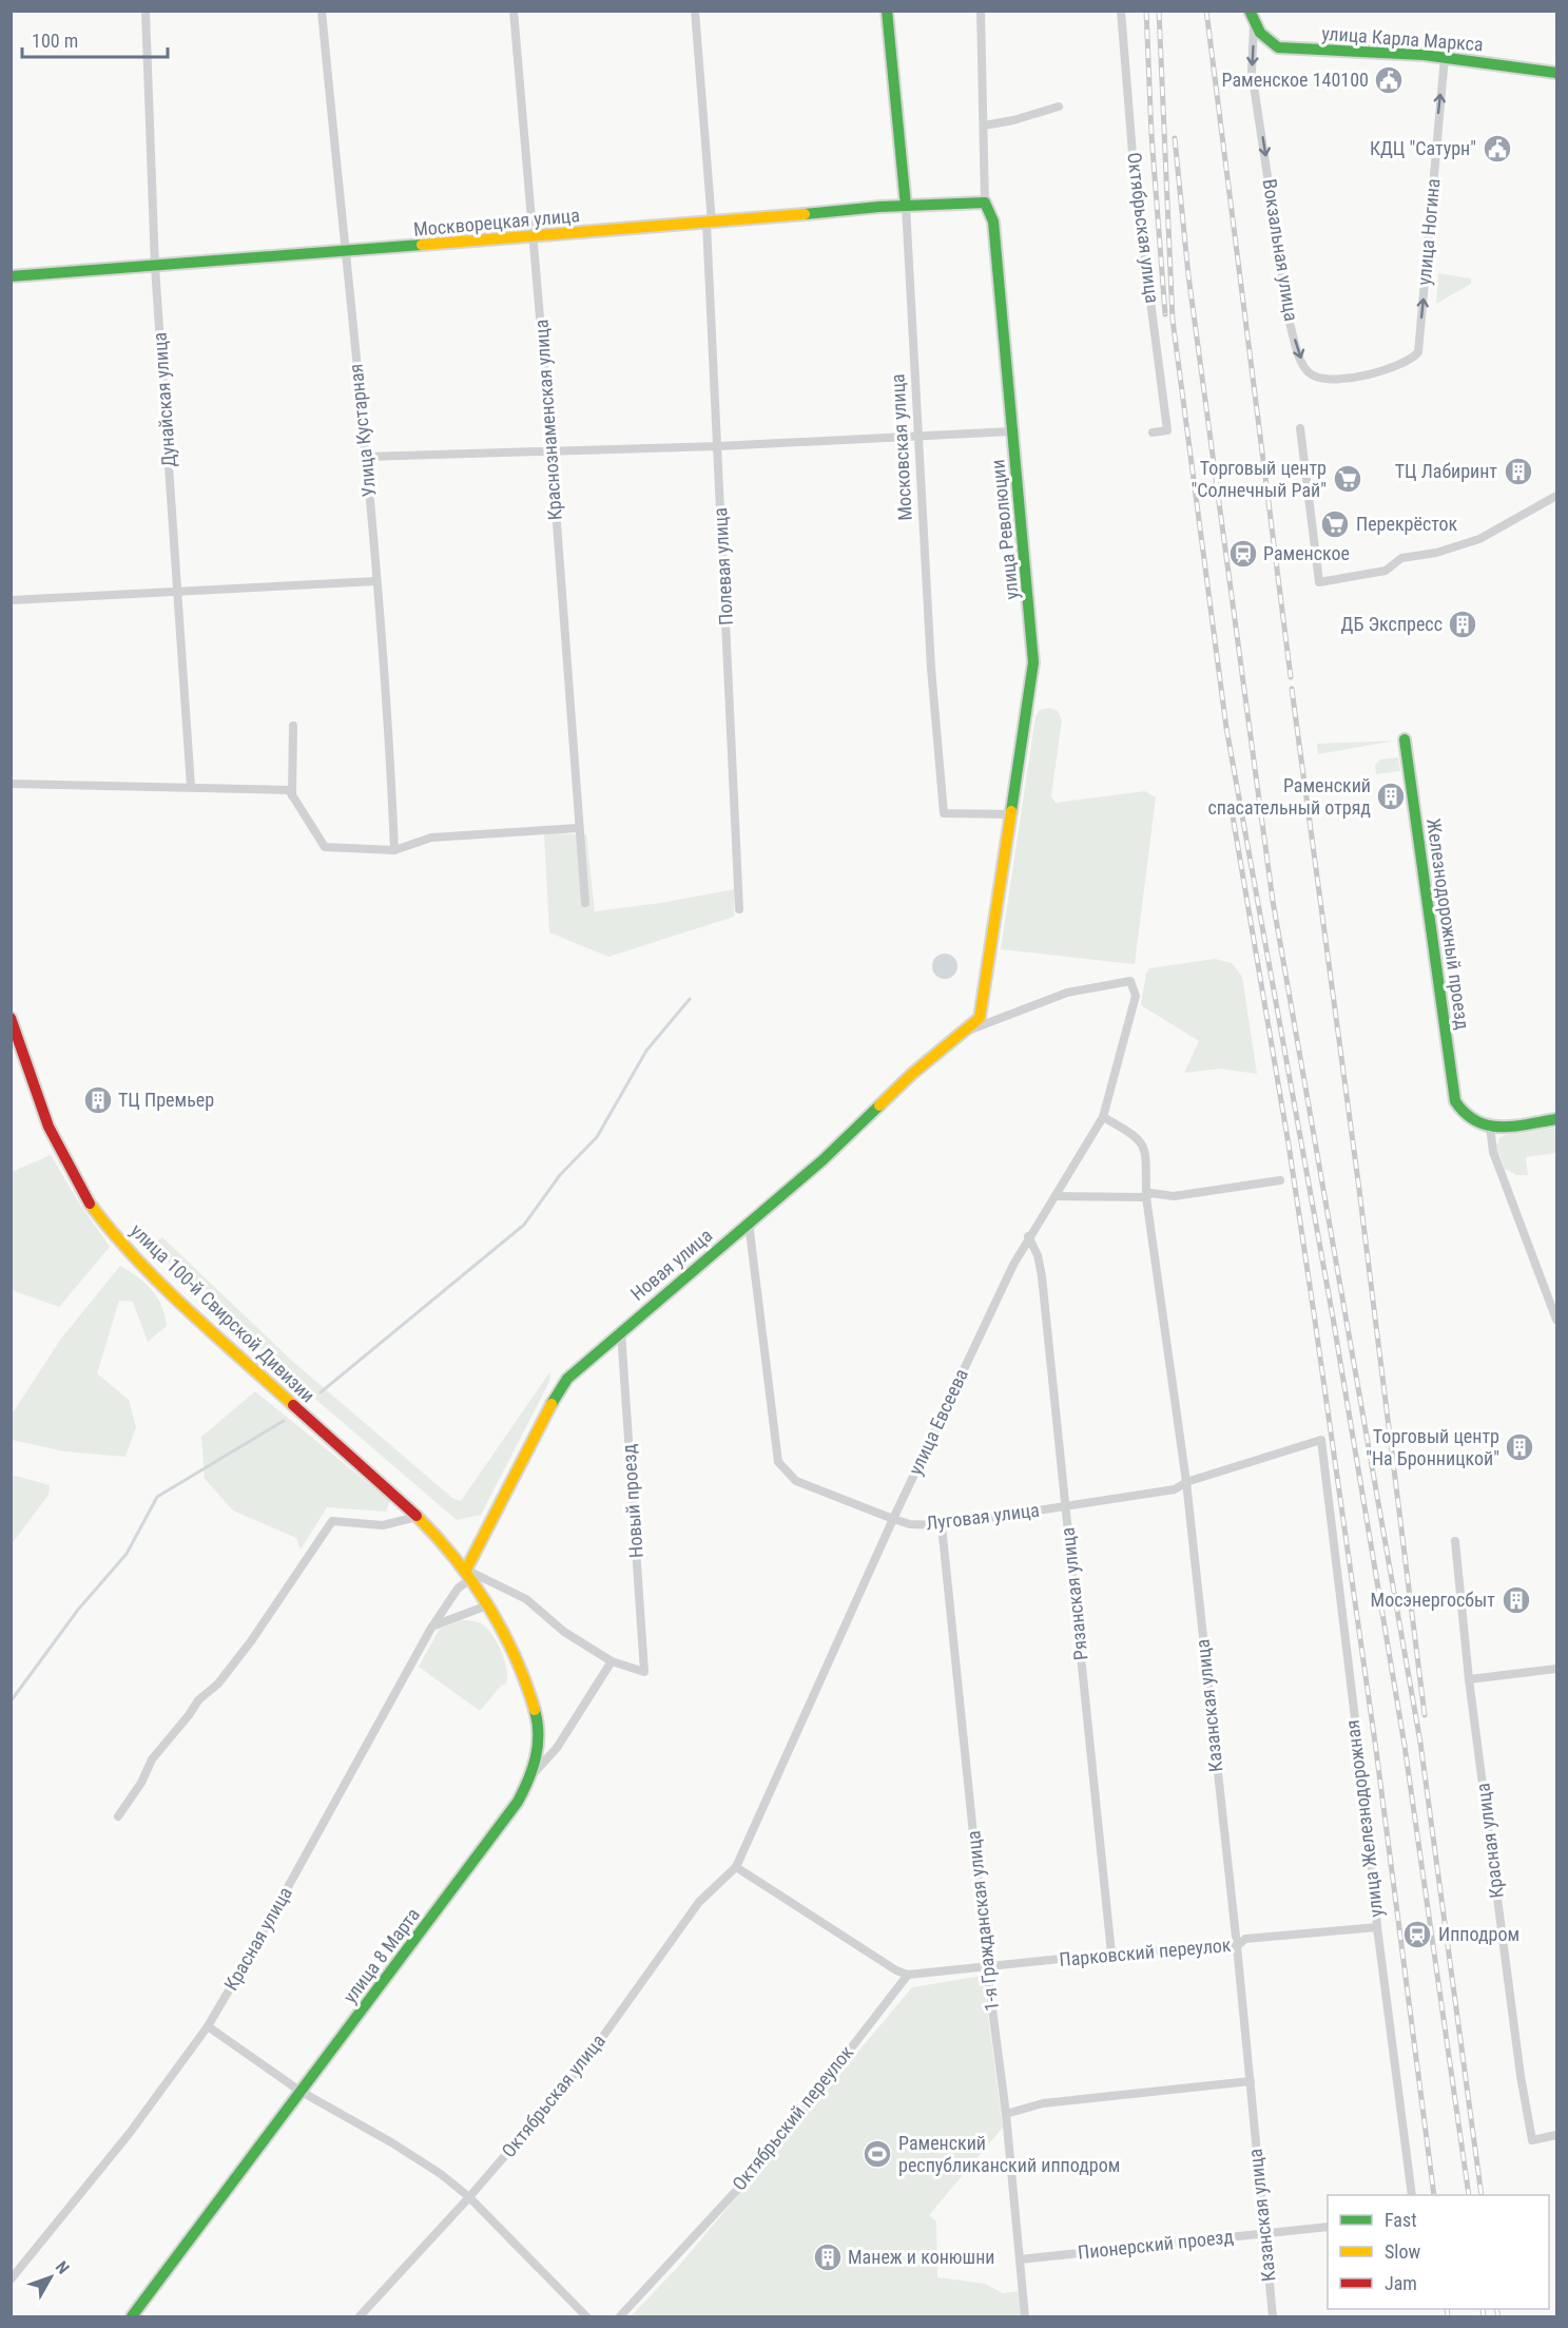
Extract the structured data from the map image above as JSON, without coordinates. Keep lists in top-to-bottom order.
{
  "streets": {
    "street": [
      "улица Карла Маркса",
      "Москворецкая улица",
      "Октябрьская улица",
      "улица Ногина",
      "Вокзальная улица",
      "Дунайская улица",
      "Краснознаменская улица",
      "Улица Кустарная",
      "Московская улица",
      "улица Революции",
      "Полевая улица",
      "Железнодорожный проезд",
      "Новая улица",
      "улица 100-й Свирской Дивизии",
      "улица Евсеева",
      "Новый проезд",
      "Луговая улица",
      "Рязанская улица",
      "Казанская улица",
      "улица Железнодорожная",
      "Красная улица",
      "1-я Гражданская улица",
      "Парковский переулок",
      "улица 8 Марта",
      "Октябрьский переулок",
      "Пионерский проезд"
    ]
  },
  "crossings": [
    ["улица Карла Маркса", "улица Ногина"],
    ["улица Карла Маркса", "Вокзальная улица"],
    ["Москворецкая улица", "Дунайская улица"],
    ["Москворецкая улица", "Краснознаменская улица"],
    ["Москворецкая улица", "Улица Кустарная"],
    ["Москворецкая улица", "Московская улица"],
    ["Москворецкая улица", "улица Революции"],
    ["Москворецкая улица", "Полевая улица"],
    ["Октябрьская улица", "улица Евсеева"],
    ["улица Ногина", "Вокзальная улица"],
    ["Московская улица", "улица Революции"],
    ["улица Революции", "Новая улица"],
    ["улица Революции", "улица Евсеева"],
    ["Новая улица", "улица 100-й Свирской Дивизии"],
    ["Новая улица", "улица Евсеева"],
    ["Новая улица", "Новый проезд"],
    ["Новая улица", "Луговая улица"],
    ["Новая улица", "Красная улица"],
    ["Новая улица", "улица 8 Марта"],
    ["улица 100-й Свирской Дивизии", "Красная улица"],
    ["улица 100-й Свирской Дивизии", "улица 8 Марта"],
    ["улица Евсеева", "Луговая улица"],
    ["улица Евсеева", "Рязанская улица"],
    ["улица Евсеева", "Казанская улица"],
    ["Луговая улица", "Рязанская улица"],
    ["Луговая улица", "Казанская улица"],
    ["Луговая улица", "улица Железнодорожная"],
    ["Луговая улица", "1-я Гражданская улица"],
    ["Рязанская улица", "Парковский переулок"],
    ["Казанская улица", "Парковский переулок"],
    ["Казанская улица", "Пионерский проезд"],
    ["улица Железнодорожная", "Парковский переулок"],
    ["Красная улица", "улица 8 Марта"],
    ["1-я Гражданская улица", "Парковский переулок"],
    ["1-я Гражданская улица", "Пионерский проезд"]
  ],
  "one_way": ["улица Ногина", "Вокзальная улица"],
  "places": {
    "public building": ["Раменское 140100", "КДЦ \"Сатурн\""],
    "building": [
      "ТЦ Лабиринт",
      "ДБ Экспресс",
      "Раменский спасательный отряд",
      "ТЦ Премьер",
      "Торговый центр \"На Бронницкой\"",
      "Мосэнергосбыт",
      "Манеж и конюшни"
    ],
    "supermarket": ["Торговый центр \"Солнечный Рай\"", "Перекрёсток"],
    "station": ["Раменское", "Ипподром"],
    "sports": ["Раменский республиканский ипподром"]
  },
  "legend": ["Fast", "Slow", "Jam"],
  "scale_bar": "100 m",
  "north": "top right"
}
